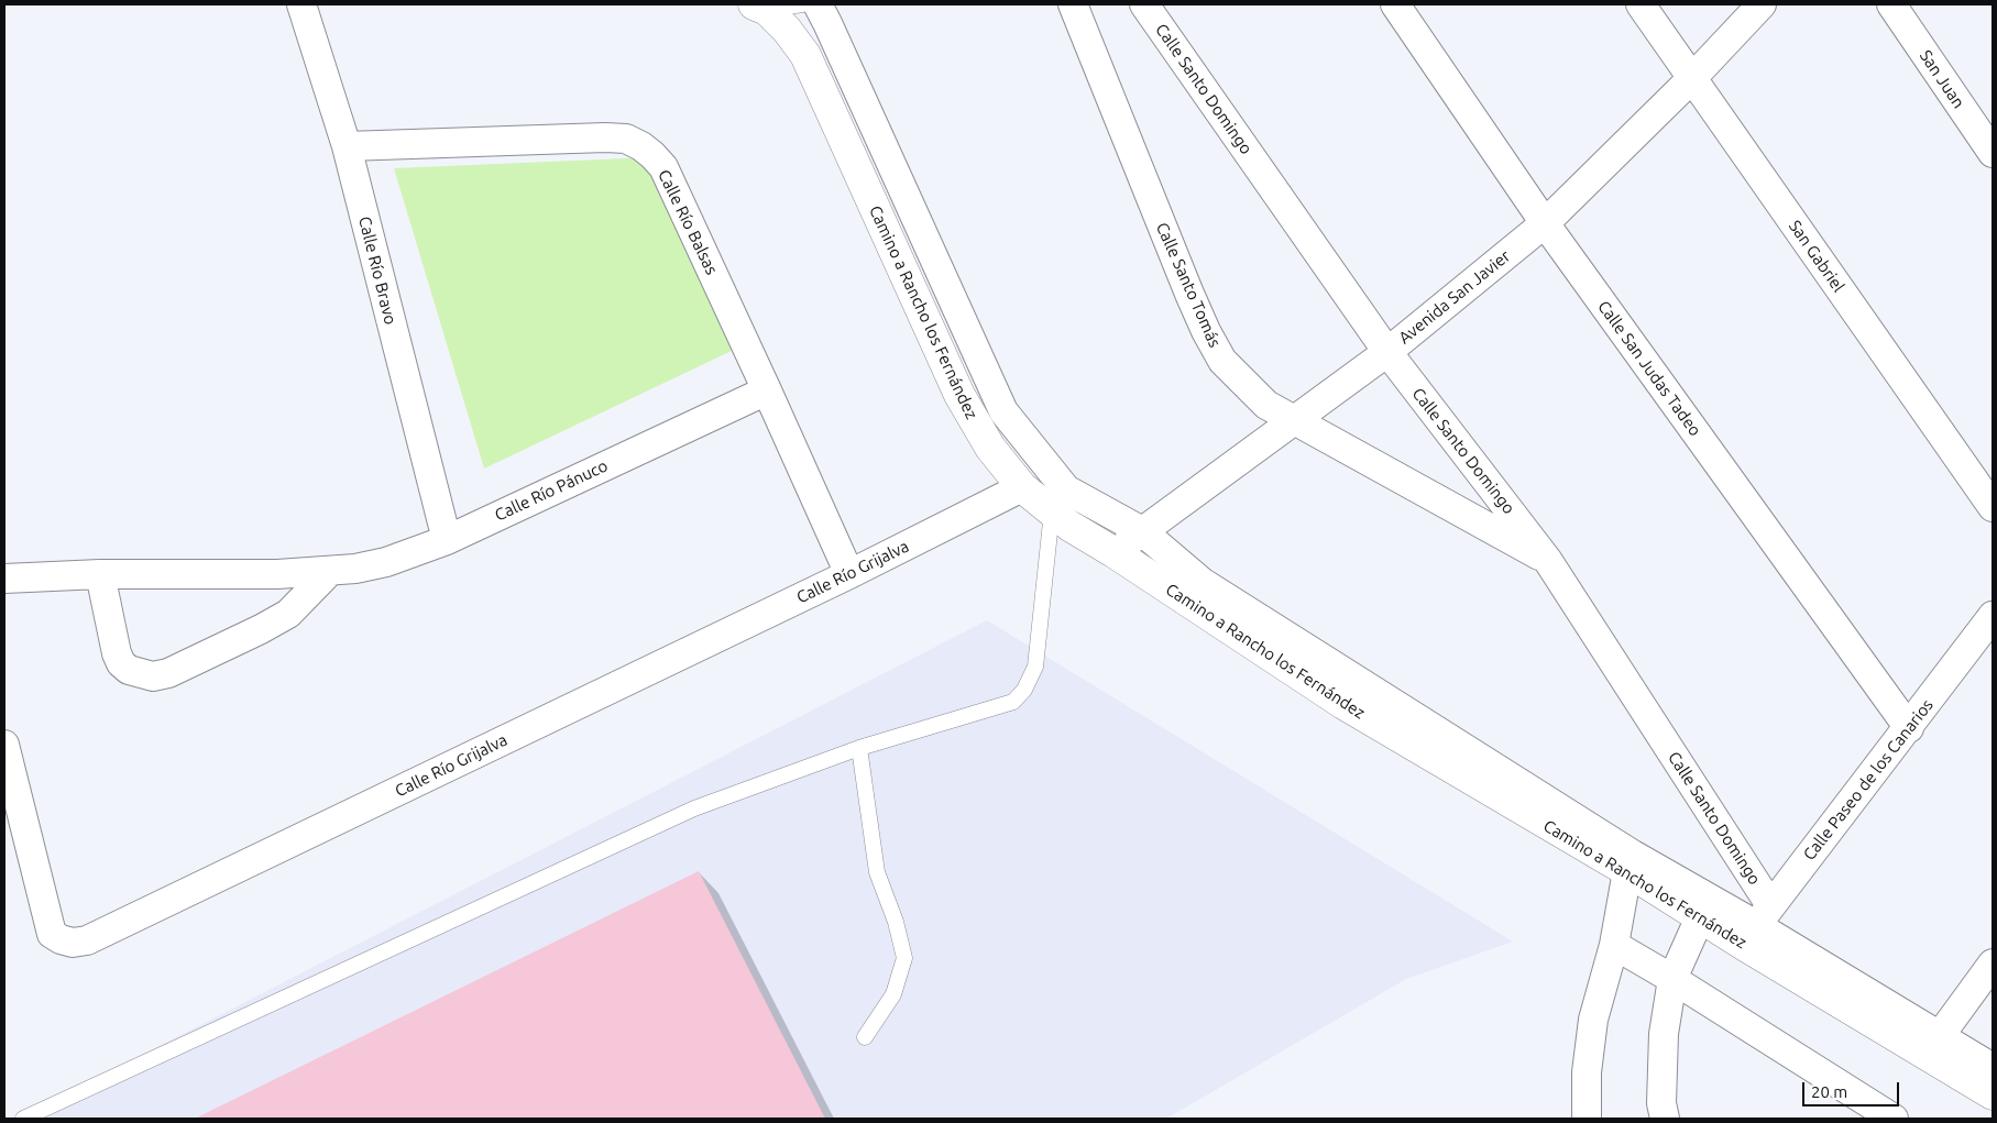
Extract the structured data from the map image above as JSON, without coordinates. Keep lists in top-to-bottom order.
{
  "streets": {
    "street": [
      "San Juan",
      "Calle Santo Domingo",
      "Calle Río Balsas",
      "San Gabriel",
      "Calle Río Bravo",
      "Calle Santo Tomás",
      "Avenida San Javier",
      "Camino a Rancho los Fernández",
      "Calle San Judas Tadeo",
      "Calle Río Pánuco",
      "Calle Río Grijalva",
      "Calle Paseo de los Canarios"
    ]
  },
  "crossings": [
    ["Calle Santo Domingo", "Calle Santo Tomás"],
    ["Calle Santo Domingo", "Avenida San Javier"],
    ["Calle Santo Domingo", "Camino a Rancho los Fernández"],
    ["Calle Santo Domingo", "Calle Paseo de los Canarios"],
    ["Calle Río Balsas", "Calle Río Bravo"],
    ["Calle Río Balsas", "Calle Río Pánuco"],
    ["Calle Río Balsas", "Calle Río Grijalva"],
    ["San Gabriel", "Avenida San Javier"],
    ["Calle Río Bravo", "Calle Río Pánuco"],
    ["Calle Santo Tomás", "Avenida San Javier"],
    ["Avenida San Javier", "Camino a Rancho los Fernández"],
    ["Avenida San Javier", "Calle San Judas Tadeo"],
    ["Camino a Rancho los Fernández", "Calle Río Grijalva"],
    ["Camino a Rancho los Fernández", "Calle Paseo de los Canarios"],
    ["Calle San Judas Tadeo", "Calle Paseo de los Canarios"]
  ],
  "scale_bar": "20 m"
}
